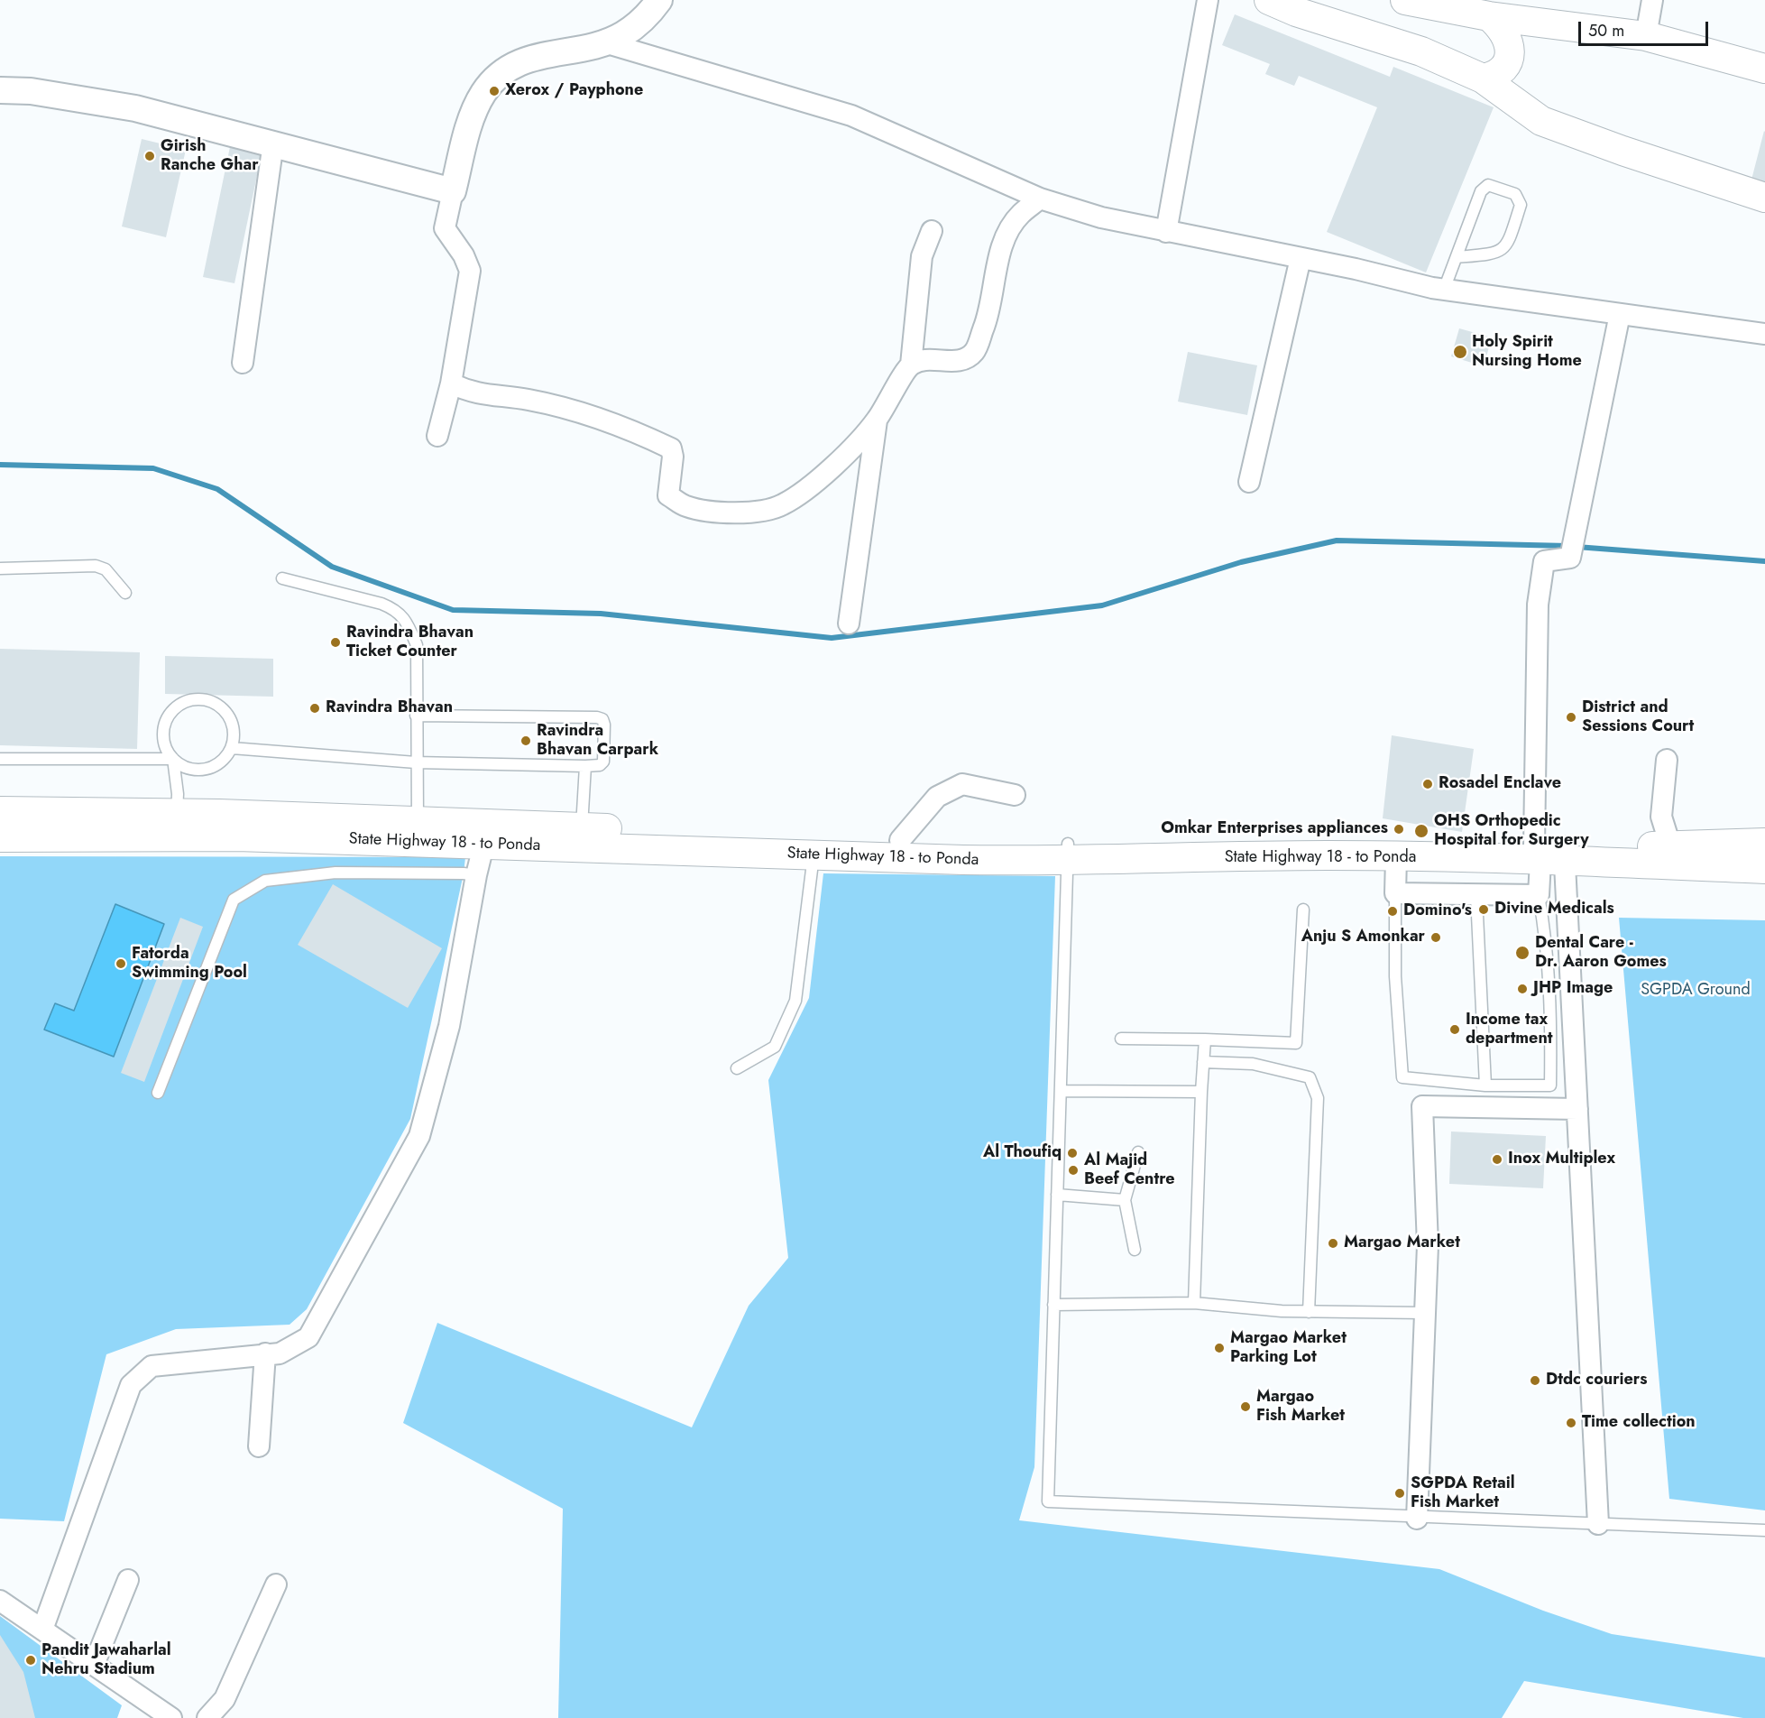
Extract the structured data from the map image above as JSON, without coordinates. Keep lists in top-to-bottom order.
{
  "streets": {
    "main road": ["State Highway 18 - to Ponda"]
  },
  "parks": ["SGPDA Ground"],
  "places": [
    "Xerox / Payphone",
    "Girish Ranche Ghar",
    "Holy Spirit Nursing Home",
    "Ravindra Bhavan Ticket Counter",
    "Ravindra Bhavan",
    "District and Sessions Court",
    "Ravindra Bhavan Carpark",
    "Rosadel Enclave",
    "Omkar Enterprises appliances",
    "OHS Orthopedic Hospital for Surgery",
    "Divine Medicals",
    "Domino's",
    "Anju S Amonkar",
    "Dental Care - Dr. Aaron Gomes",
    "Fatorda Swimming Pool",
    "JHP Image",
    "Income tax department",
    "Al Thoufiq",
    "Inox Multiplex",
    "Al Majid Beef Centre",
    "Margao Market",
    "Margao Market Parking Lot",
    "Dtdc couriers",
    "Margao Fish Market",
    "Time collection",
    "SGPDA Retail Fish Market",
    "Pandit Jawaharlal Nehru Stadium"
  ],
  "scale_bar": "50 m"
}
